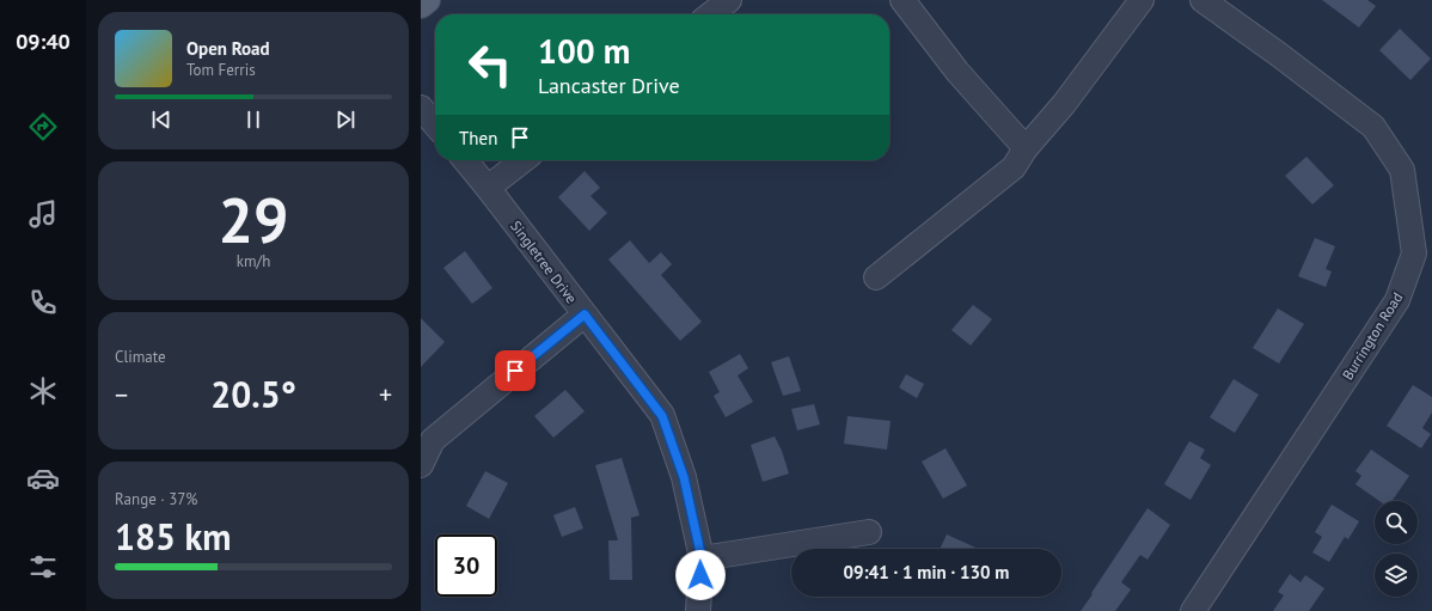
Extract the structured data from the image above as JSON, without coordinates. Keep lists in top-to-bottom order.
{
  "streets": {
    "street": ["Singletree Drive", "Burrington Road"]
  },
  "page": {
    "tabs": "09:40",
    "turn": ["100 m", "Lancaster Drive"],
    "song": ["Open Road", "Tom Ferris"],
    "then": "Then",
    "tile": [
      ["29", "km/h"],
      "Climate",
      ["Range · 37%", "185 km"]
    ],
    "heat": ["−", "20.5°", "+"],
    "limit": "30",
    "trip": "09:41 · 1 min · 130 m"
  }
}
